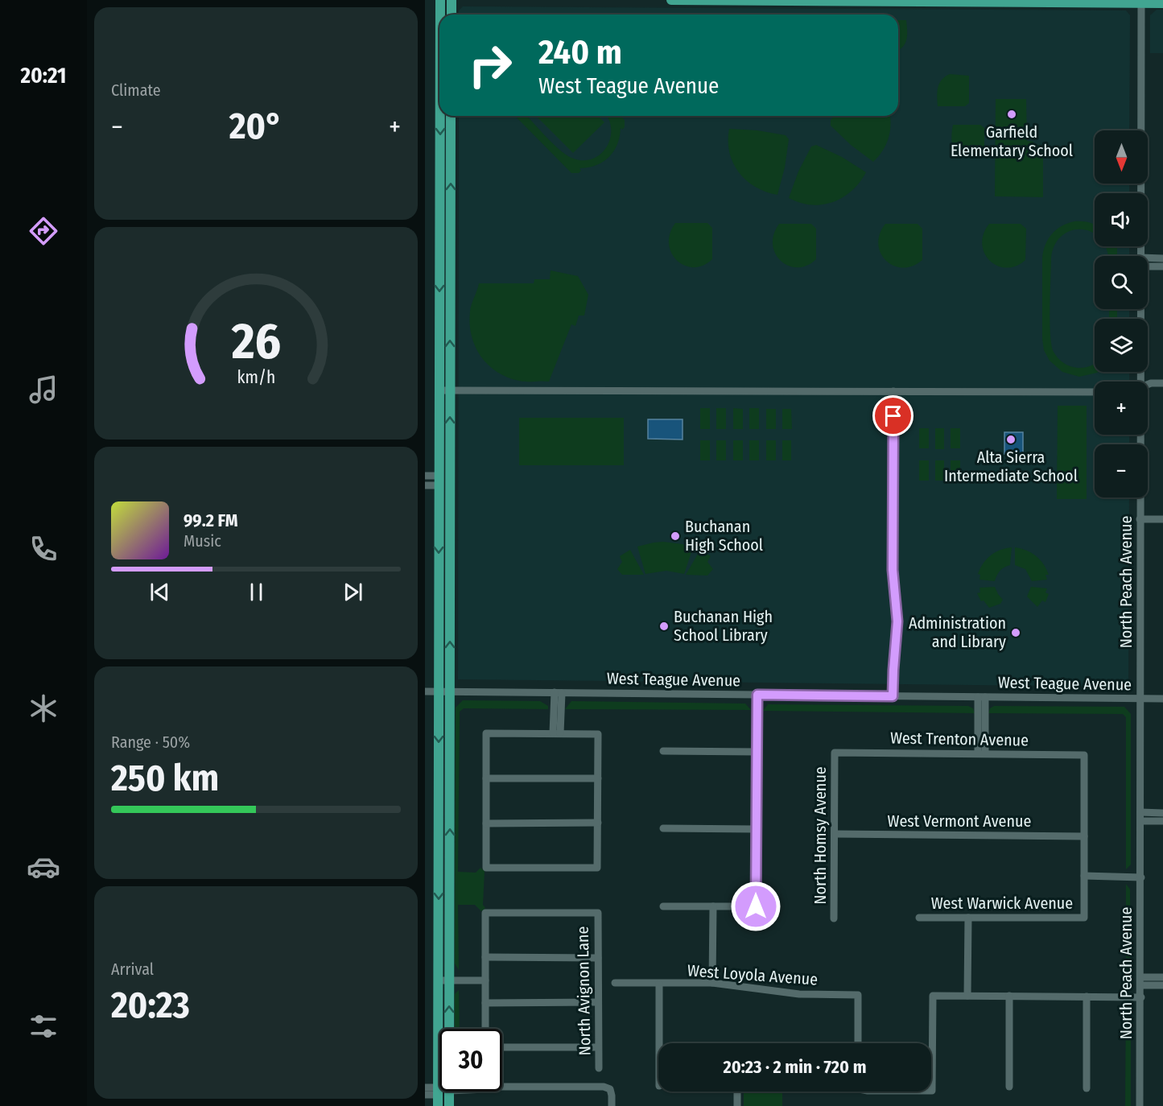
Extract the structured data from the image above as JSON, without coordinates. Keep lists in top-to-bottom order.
{
  "streets": {
    "street": [
      "North Peach Avenue",
      "West Teague Avenue",
      "West Trenton Avenue",
      "West Vermont Avenue",
      "North Homsy Avenue",
      "West Warwick Avenue",
      "West Loyola Avenue",
      "North Avignon Lane"
    ]
  },
  "crossings": [
    ["North Peach Avenue", "West Teague Avenue"],
    ["North Peach Avenue", "West Warwick Avenue"],
    ["West Trenton Avenue", "West Vermont Avenue"],
    ["West Trenton Avenue", "North Homsy Avenue"],
    ["West Vermont Avenue", "North Homsy Avenue"]
  ],
  "places": [
    "Garfield Elementary School",
    "Alta Sierra Intermediate School",
    "Buchanan High School",
    "Buchanan High School Library",
    "Administration and Library"
  ],
  "north": "bottom",
  "page": {
    "tabs": "20:21",
    "tile": [
      "Climate",
      ["Range · 50%", "250 km"],
      ["Arrival", "20:23"]
    ],
    "turn": ["240 m", "West Teague Avenue"],
    "heat": ["−", "20°", "+"],
    "map_buttons": ["+", "−"],
    "song": ["99.2 FM", "Music"],
    "limit": "30",
    "trip": "20:23 · 2 min · 720 m",
    "gauge": ["26", "km/h"]
  }
}
